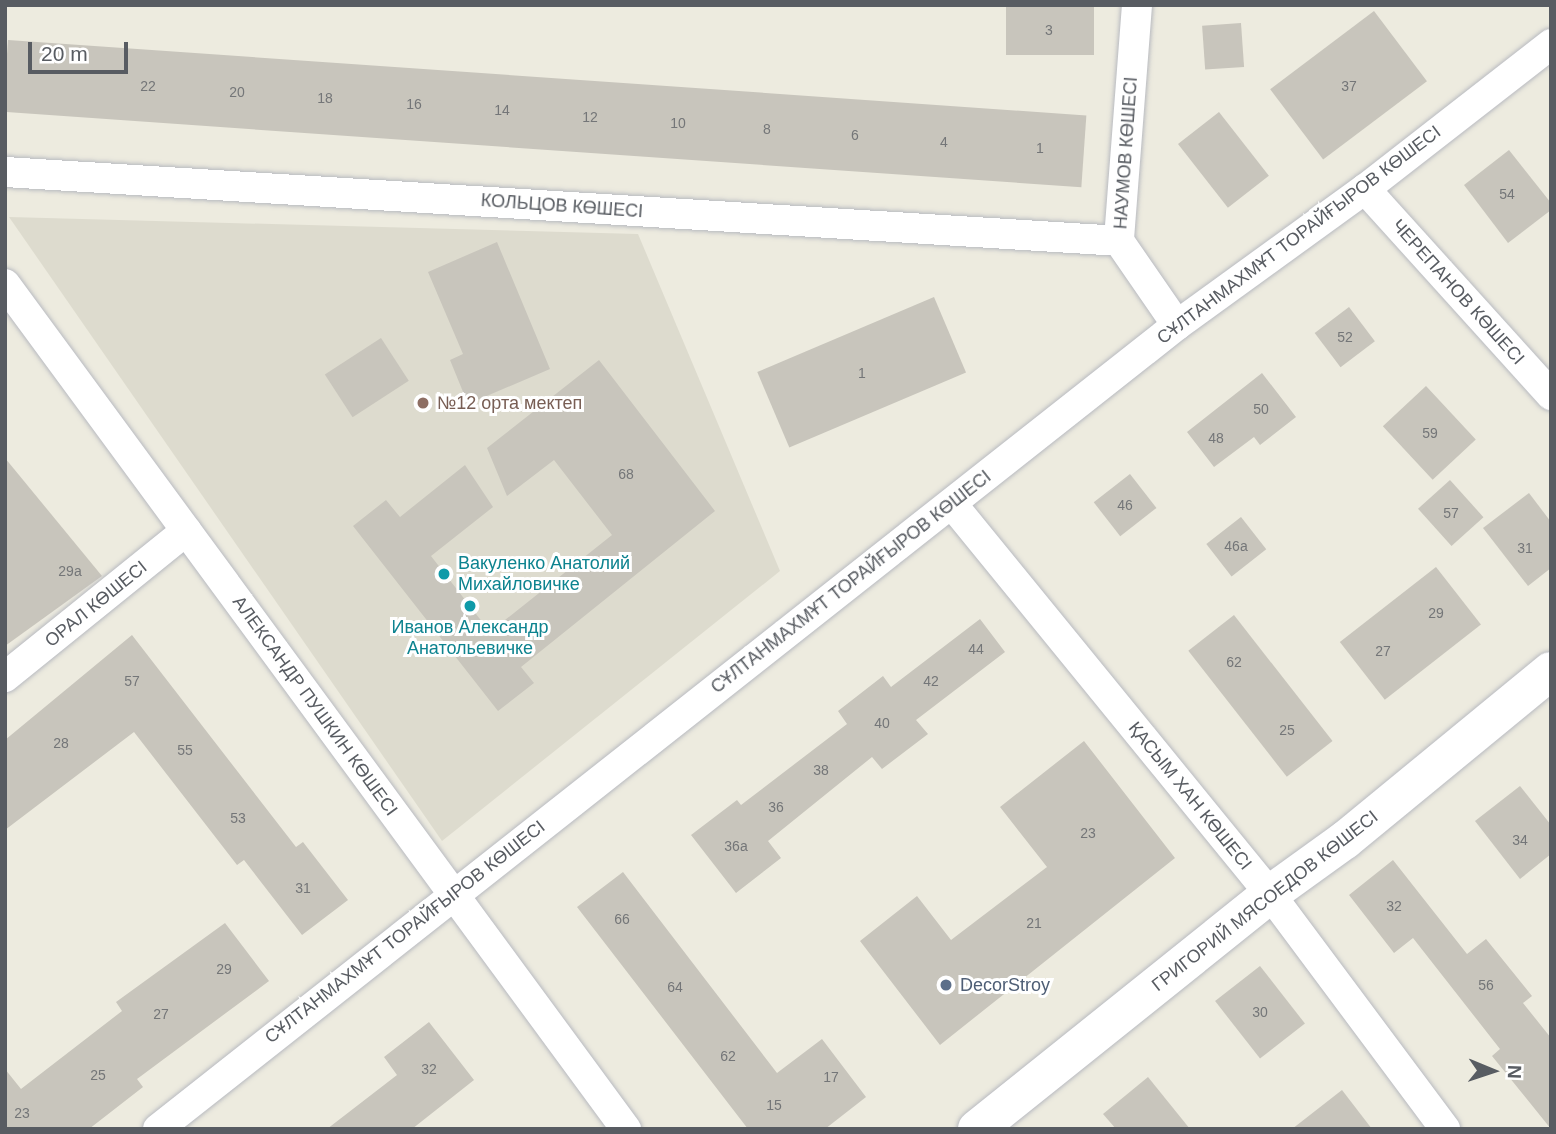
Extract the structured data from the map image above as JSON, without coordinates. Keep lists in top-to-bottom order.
{
  "streets": {
    "main road": ["ГРИГОРИЙ МЯСОЕДОВ КӨШЕСІ"],
    "street": [
      "НАУМОВ КӨШЕСІ",
      "КОЛЬЦОВ КӨШЕСІ",
      "СҰЛТАНМАХМҰТ ТОРАЙҒЫРОВ КӨШЕСІ",
      "ЧЕРЕПАНОВ КӨШЕСІ",
      "ОРАЛ КӨШЕСІ",
      "АЛЕКСАНДР ПУШКИН КӨШЕСІ",
      "ҚАСЫМ ХАН КӨШЕСІ"
    ]
  },
  "crossings": [
    ["НАУМОВ КӨШЕСІ", "КОЛЬЦОВ КӨШЕСІ"],
    ["НАУМОВ КӨШЕСІ", "СҰЛТАНМАХМҰТ ТОРАЙҒЫРОВ КӨШЕСІ"],
    ["СҰЛТАНМАХМҰТ ТОРАЙҒЫРОВ КӨШЕСІ", "ЧЕРЕПАНОВ КӨШЕСІ"],
    ["СҰЛТАНМАХМҰТ ТОРАЙҒЫРОВ КӨШЕСІ", "АЛЕКСАНДР ПУШКИН КӨШЕСІ"],
    ["СҰЛТАНМАХМҰТ ТОРАЙҒЫРОВ КӨШЕСІ", "ҚАСЫМ ХАН КӨШЕСІ"],
    ["ОРАЛ КӨШЕСІ", "АЛЕКСАНДР ПУШКИН КӨШЕСІ"],
    ["ҚАСЫМ ХАН КӨШЕСІ", "ГРИГОРИЙ МЯСОЕДОВ КӨШЕСІ"]
  ],
  "places": [
    "№12 орта мектеп",
    "Вакуленко Анатолий Михайловичке",
    "Иванов Александр Анатольевичке",
    "DecorStroy"
  ],
  "house_numbers": [
    "3",
    "22",
    "37",
    "20",
    "18",
    "16",
    "14",
    "12",
    "10",
    "8",
    "6",
    "4",
    "1",
    "54",
    "52",
    "1",
    "50",
    "59",
    "48",
    "68",
    "46",
    "57",
    "46а",
    "31",
    "29а",
    "29",
    "44",
    "27",
    "62",
    "57",
    "42",
    "40",
    "25",
    "28",
    "55",
    "38",
    "36",
    "53",
    "23",
    "34",
    "36а",
    "31",
    "32",
    "66",
    "21",
    "29",
    "56",
    "64",
    "30",
    "27",
    "62",
    "32",
    "25",
    "17",
    "15",
    "23"
  ],
  "scale_bar": "20 m",
  "north": "right"
}
